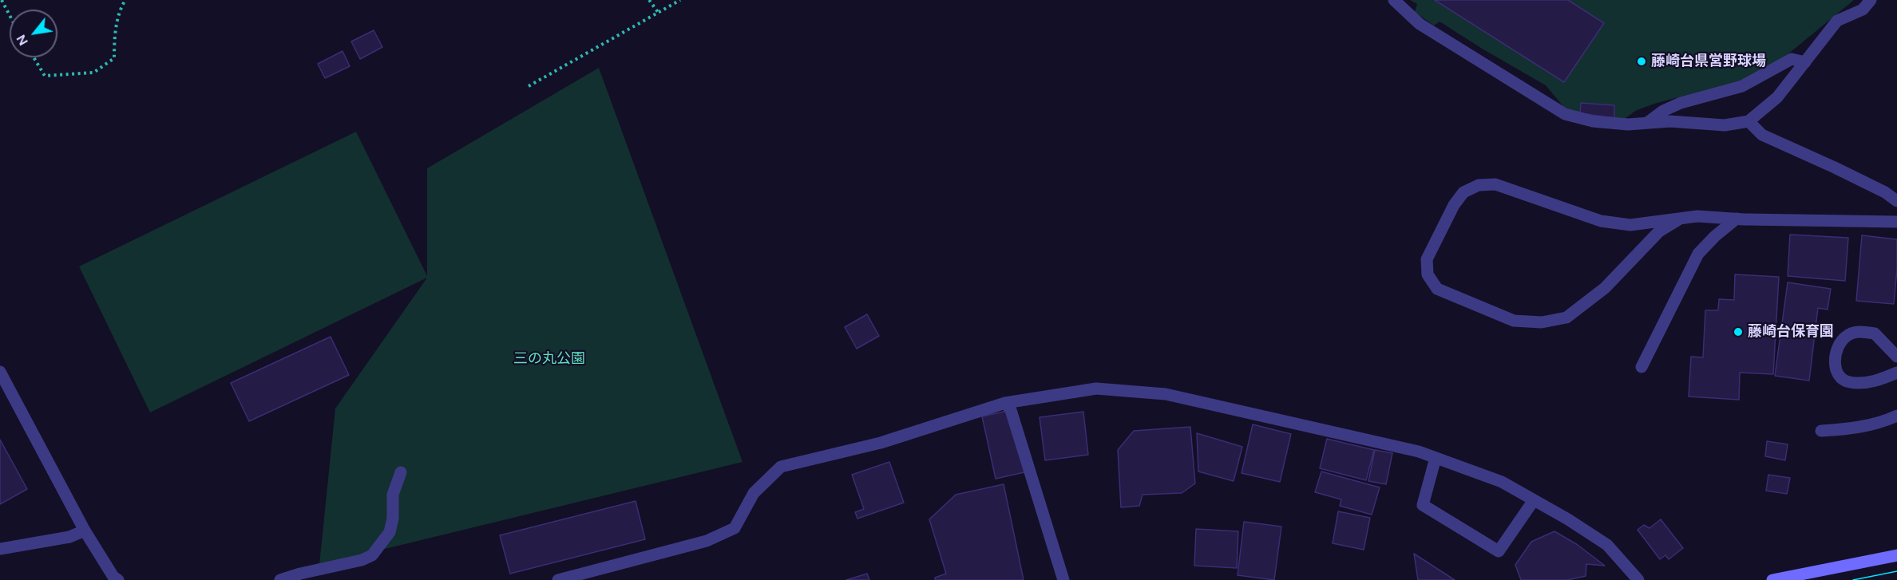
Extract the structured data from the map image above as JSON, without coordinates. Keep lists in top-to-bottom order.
{
  "parks": ["三の丸公園"],
  "places": ["藤崎台県営野球場", "藤崎台保育園"],
  "north": "bottom left"
}
